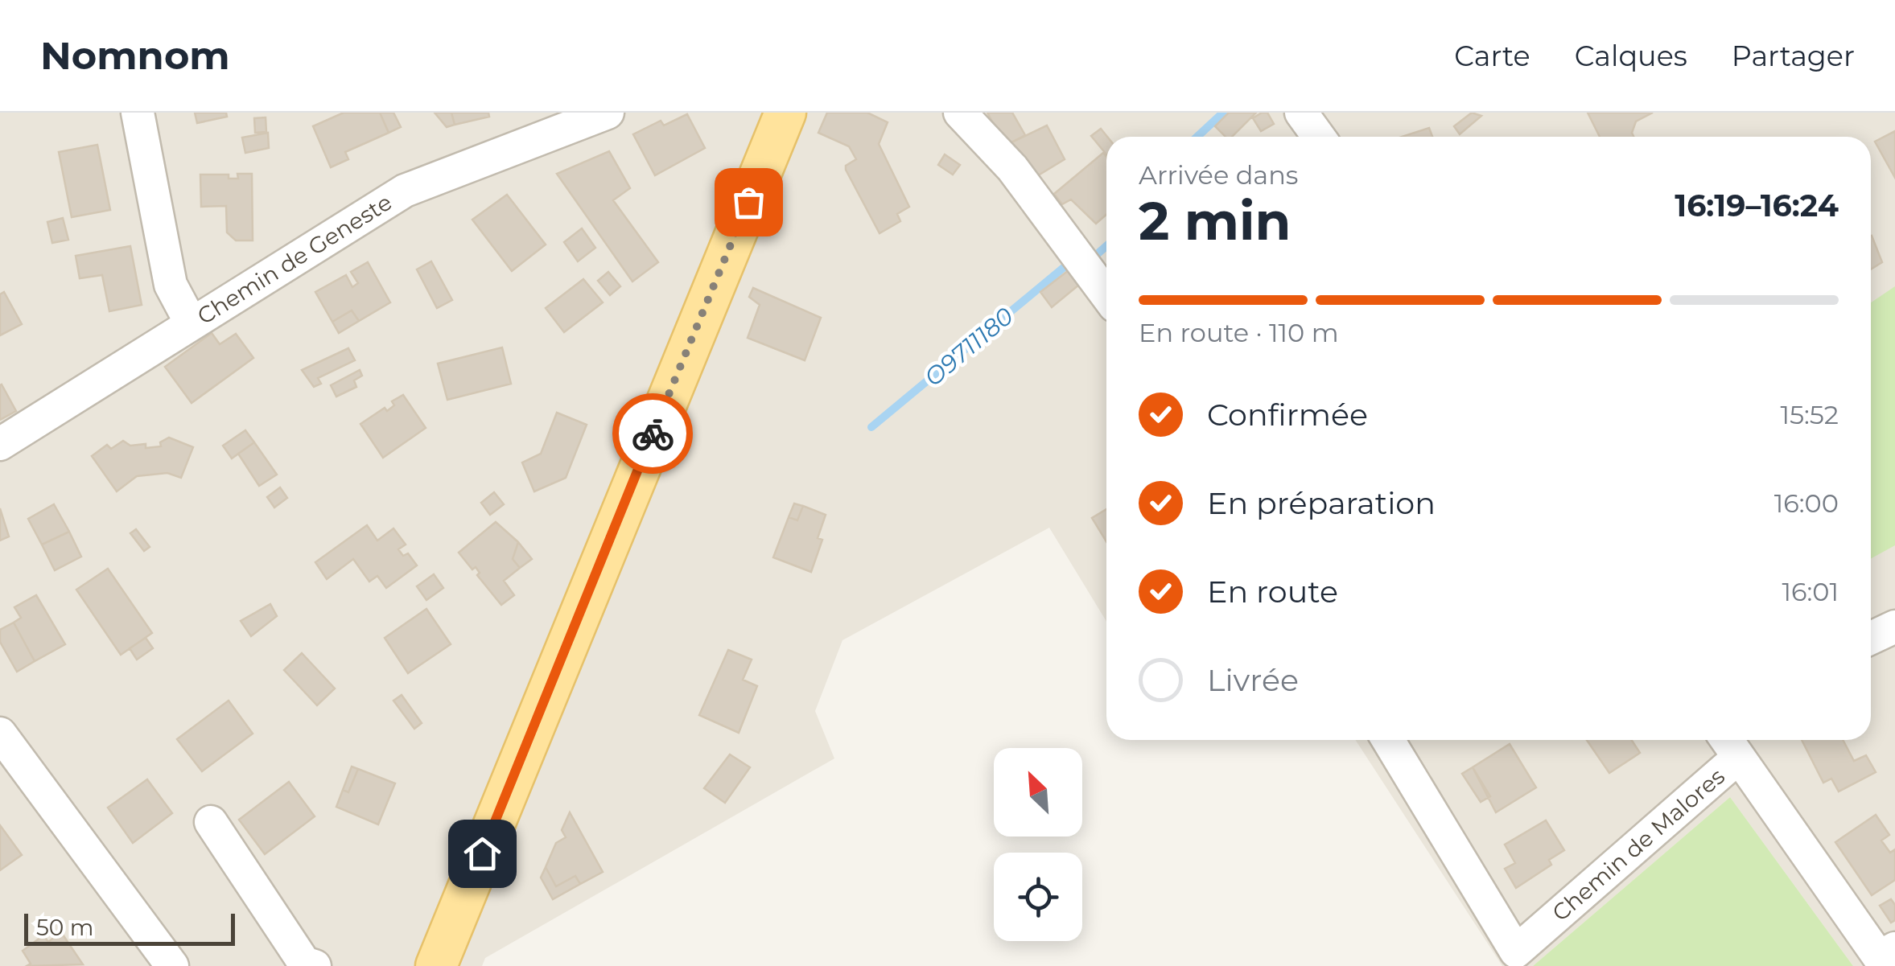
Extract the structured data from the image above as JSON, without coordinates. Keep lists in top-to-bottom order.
{
  "streets": {
    "street": ["Chemin de Geneste", "Chemin de Malores"]
  },
  "water": ["O9711180"],
  "scale_bar": "50 m",
  "north": "top left",
  "page": {
    "header": "Nomnom",
    "nav": ["Carte", "Calques", "Partager"],
    "heading": ["2 min", "Arrivée dans", "16:19–16:24"],
    "bar": "En route · 110 m",
    "list": [
      ["Confirmée", "15:52"],
      ["En préparation", "16:00"],
      ["En route", "16:01"],
      "Livrée"
    ],
    "scale": "50 m"
  }
}
